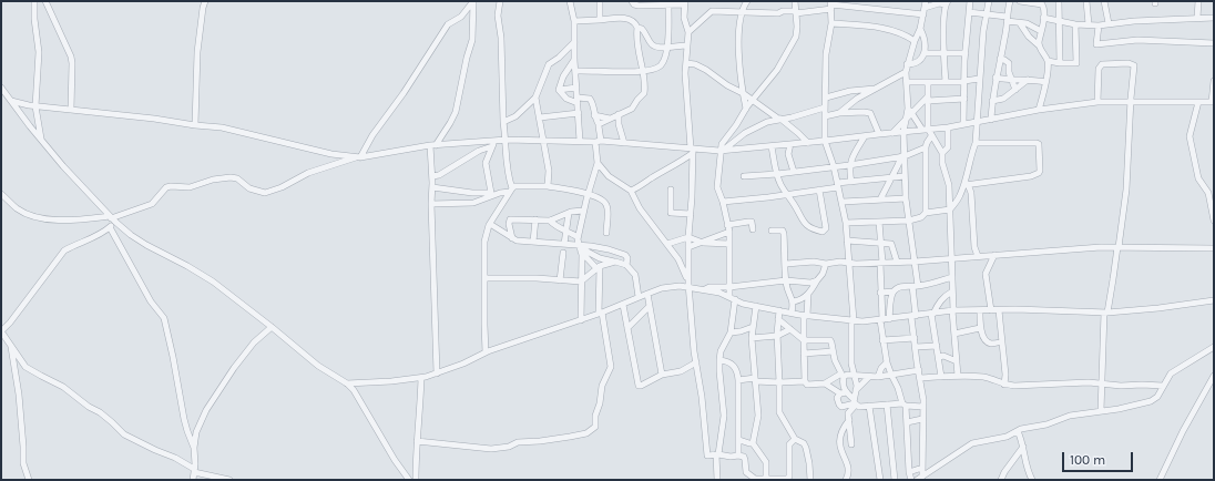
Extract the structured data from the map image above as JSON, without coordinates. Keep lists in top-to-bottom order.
{
  "scale_bar": "100 m"
}
